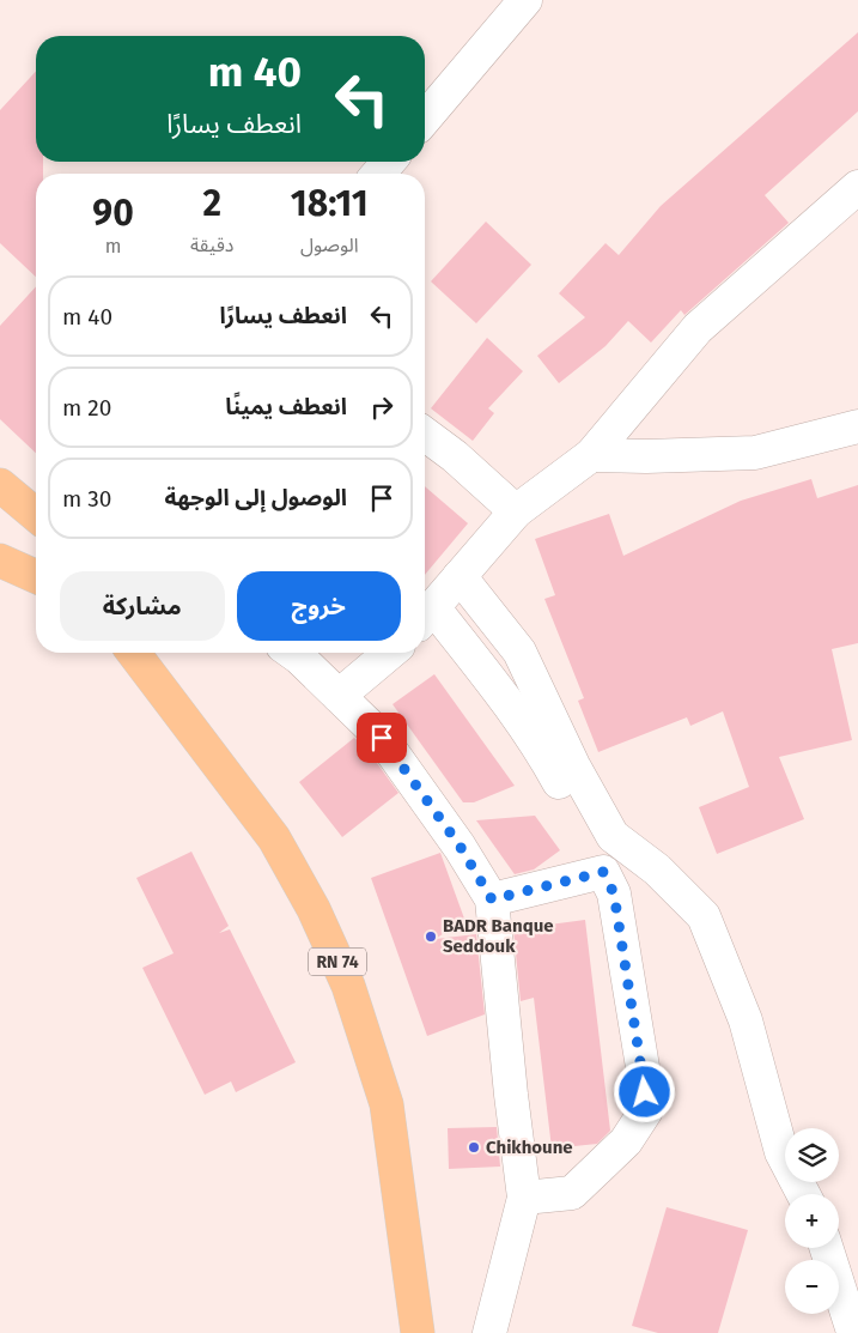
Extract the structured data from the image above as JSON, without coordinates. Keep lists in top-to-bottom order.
{
  "streets": {
    "main road": ["RN 74"]
  },
  "places": ["BADR Banque Seddouk", "Chikhoune"],
  "page": {
    "turn": ["40 m", "انعطف يسارًا"],
    "eta": [
      "18:11",
      "الوصول",
      "2",
      "دقيقة",
      "90",
      "m"
    ],
    "list": [
      {
        "name": "انعطف يسارًا",
        "value": "40 m"
      },
      {
        "name": "انعطف يمينًا",
        "value": "20 m"
      },
      {
        "name": "الوصول إلى الوجهة",
        "value": "30 m"
      }
    ],
    "buttons": ["خروج", "مشاركة"],
    "map_buttons": ["+", "−"]
  }
}
